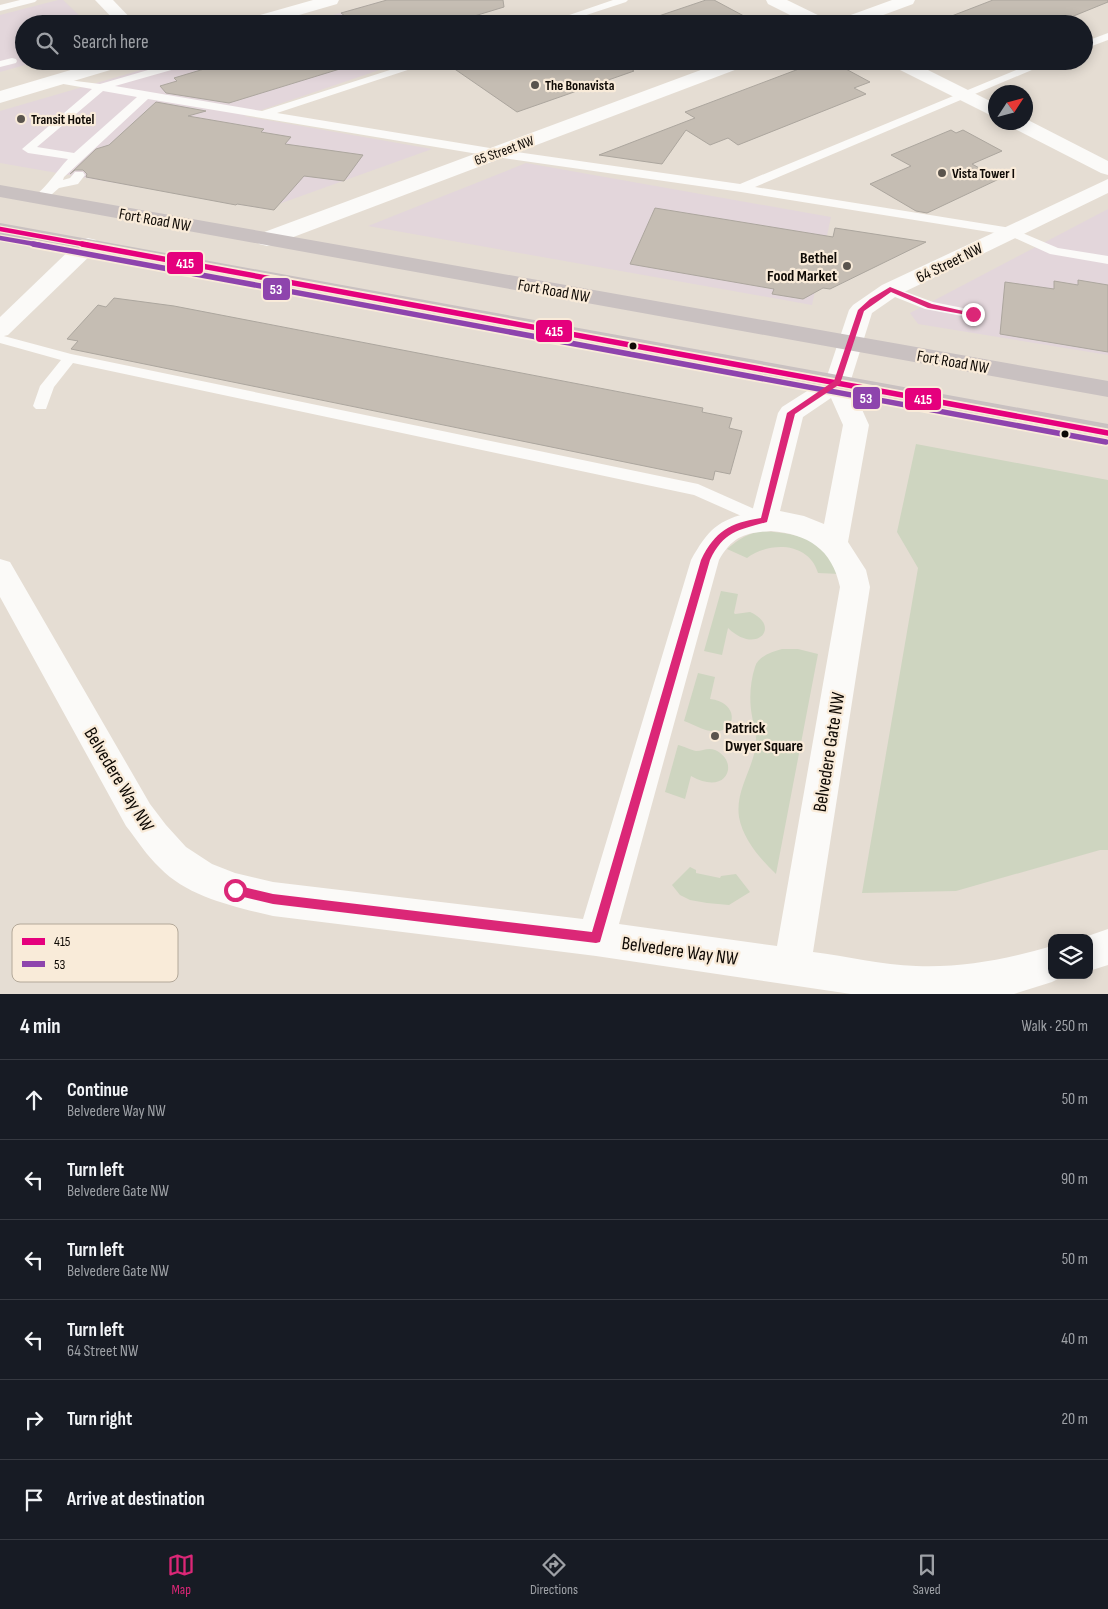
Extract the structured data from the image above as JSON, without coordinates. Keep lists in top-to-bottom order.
{
  "streets": {
    "main road": ["Fort Road NW"],
    "street": [
      "65 Street NW",
      "64 Street NW",
      "Belvedere Gate NW",
      "Belvedere Way NW"
    ]
  },
  "crossings": [
    ["65 Street NW", "Fort Road NW"],
    ["Fort Road NW", "64 Street NW"],
    ["Belvedere Gate NW", "Belvedere Way NW"]
  ],
  "places": [
    "The Bonavista",
    "Transit Hotel",
    "Vista Tower I",
    "Bethel Food Market",
    "Patrick Dwyer Square"
  ],
  "lines": ["transit line 415", "transit line 53"],
  "legend": ["415", "53"],
  "north": "top right",
  "page": {
    "search": "Search here",
    "heading": ["4 min", "Walk · 250 m"],
    "list": [
      ["Continue", "Belvedere Way NW", "50 m"],
      ["Turn left", "Belvedere Gate NW", "90 m"],
      ["Turn left", "Belvedere Gate NW", "50 m"],
      ["Turn left", "64 Street NW", "40 m"],
      ["Turn right", "20 m"],
      "Arrive at destination"
    ],
    "nav": ["Map", "Directions", "Saved"]
  }
}
